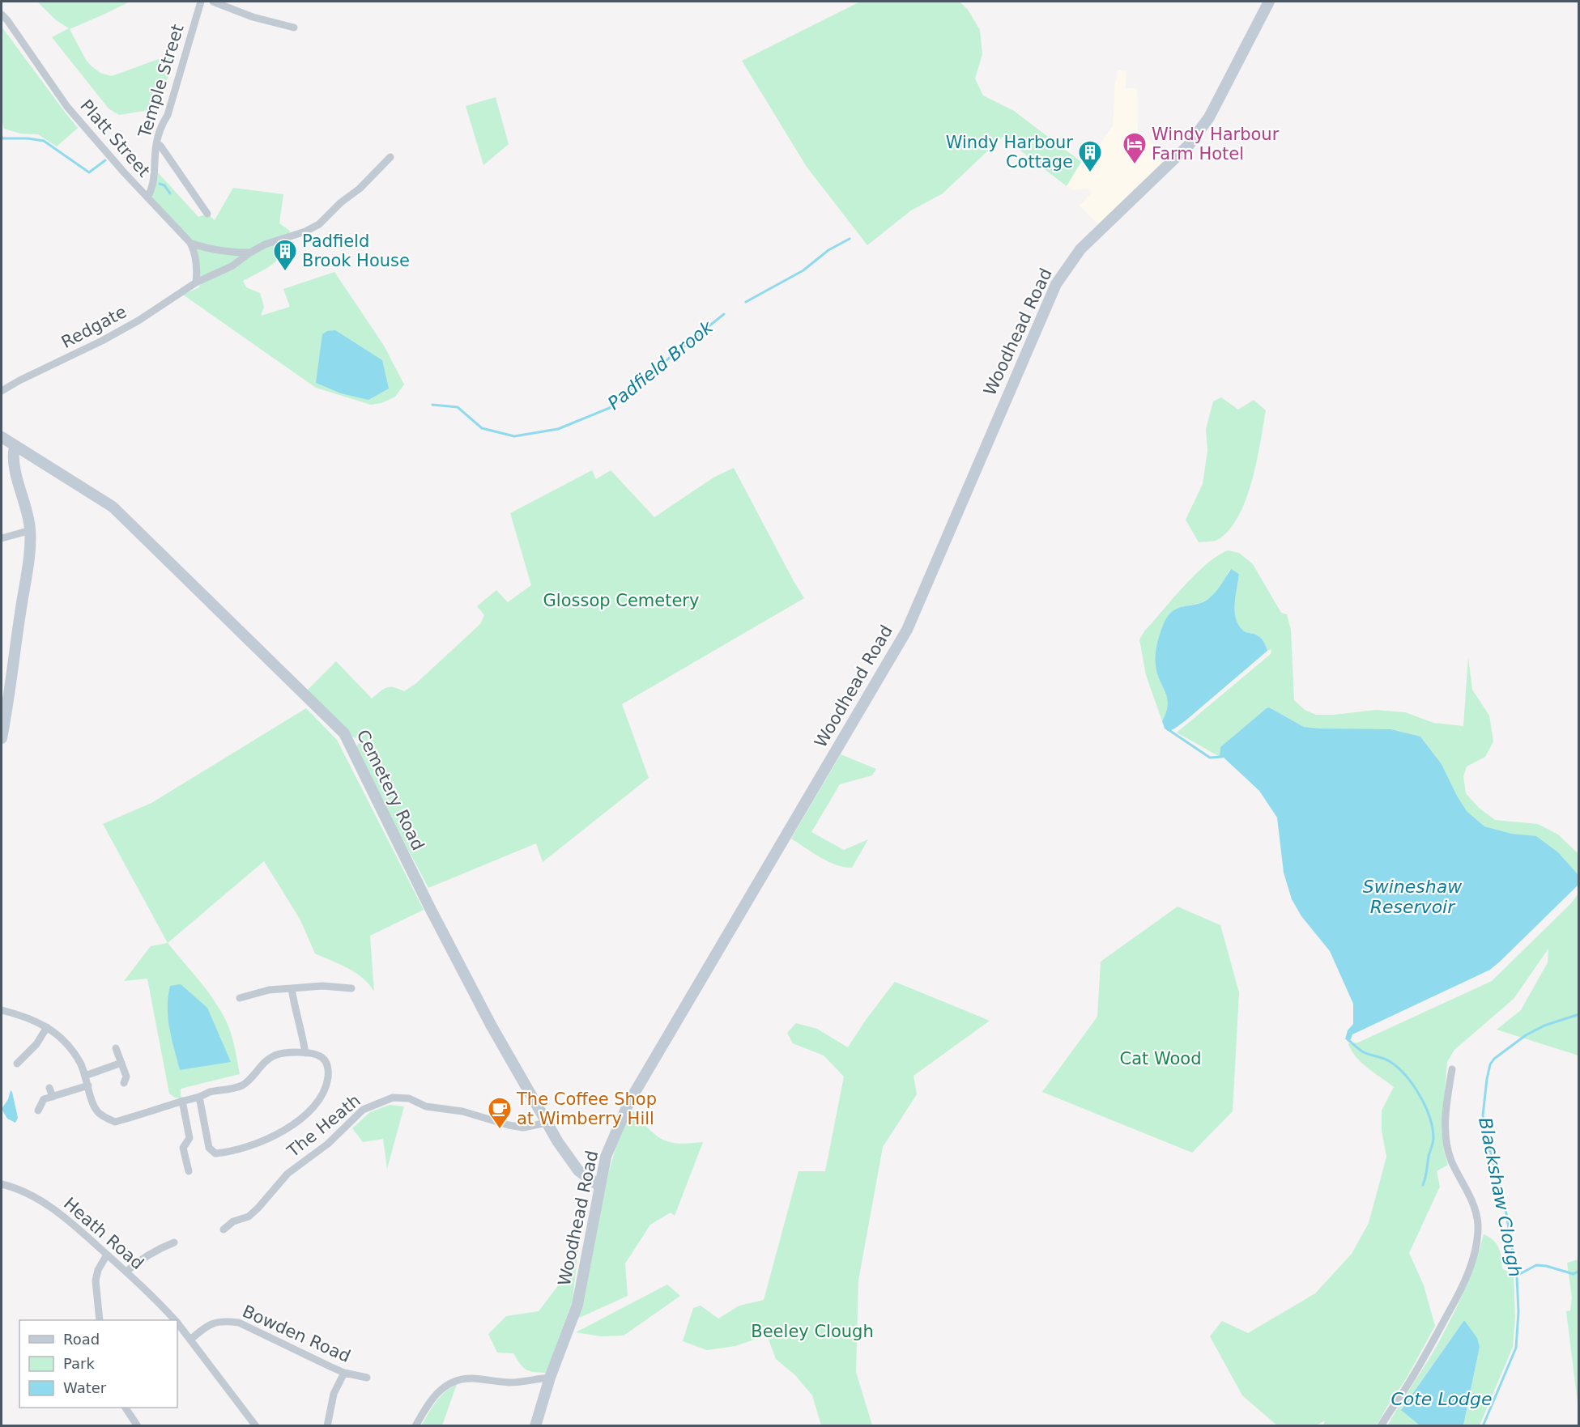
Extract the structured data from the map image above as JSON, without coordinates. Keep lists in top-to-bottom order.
{
  "streets": {
    "main road": ["Woodhead Road", "Cemetery Road"],
    "street": [
      "Temple Street",
      "Platt Street",
      "Redgate",
      "The Heath",
      "Heath Road",
      "Bowden Road"
    ]
  },
  "crossings": [
    ["Temple Street", "Platt Street"],
    ["Platt Street", "Redgate"],
    ["Woodhead Road", "Cemetery Road"],
    ["Cemetery Road", "The Heath"],
    ["Heath Road", "Bowden Road"]
  ],
  "water": [
    "Padfield Brook",
    "Swineshaw Reservoir",
    "Blackshaw Clough",
    "Cote Lodge"
  ],
  "parks": ["Glossop Cemetery", "Cat Wood", "Beeley Clough"],
  "places": {
    "hotel": ["Windy Harbour Farm Hotel"],
    "building": ["Windy Harbour Cottage", "Padfield Brook House"],
    "cafe": ["The Coffee Shop at Wimberry Hill"]
  },
  "legend": ["Road", "Park", "Water"]
}
